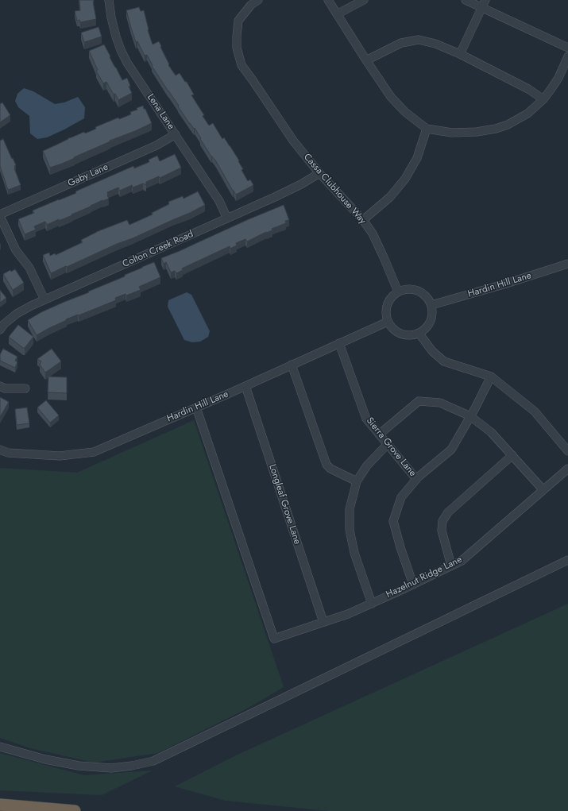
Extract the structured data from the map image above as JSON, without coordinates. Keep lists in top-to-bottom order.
{
  "streets": {
    "street": [
      "Lena Lane",
      "Gaby Lane",
      "Cassa Clubhouse Way",
      "Colton Creek Road",
      "Hardin Hill Lane",
      "Sierra Grove Lane",
      "Longleaf Grove Lane",
      "Hazelnut Ridge Lane"
    ]
  },
  "crossings": [
    ["Lena Lane", "Gaby Lane"],
    ["Lena Lane", "Colton Creek Road"],
    ["Cassa Clubhouse Way", "Colton Creek Road"],
    ["Cassa Clubhouse Way", "Hardin Hill Lane"],
    ["Hardin Hill Lane", "Sierra Grove Lane"],
    ["Hardin Hill Lane", "Longleaf Grove Lane"],
    ["Hardin Hill Lane", "Hazelnut Ridge Lane"],
    ["Longleaf Grove Lane", "Hazelnut Ridge Lane"]
  ]
}
